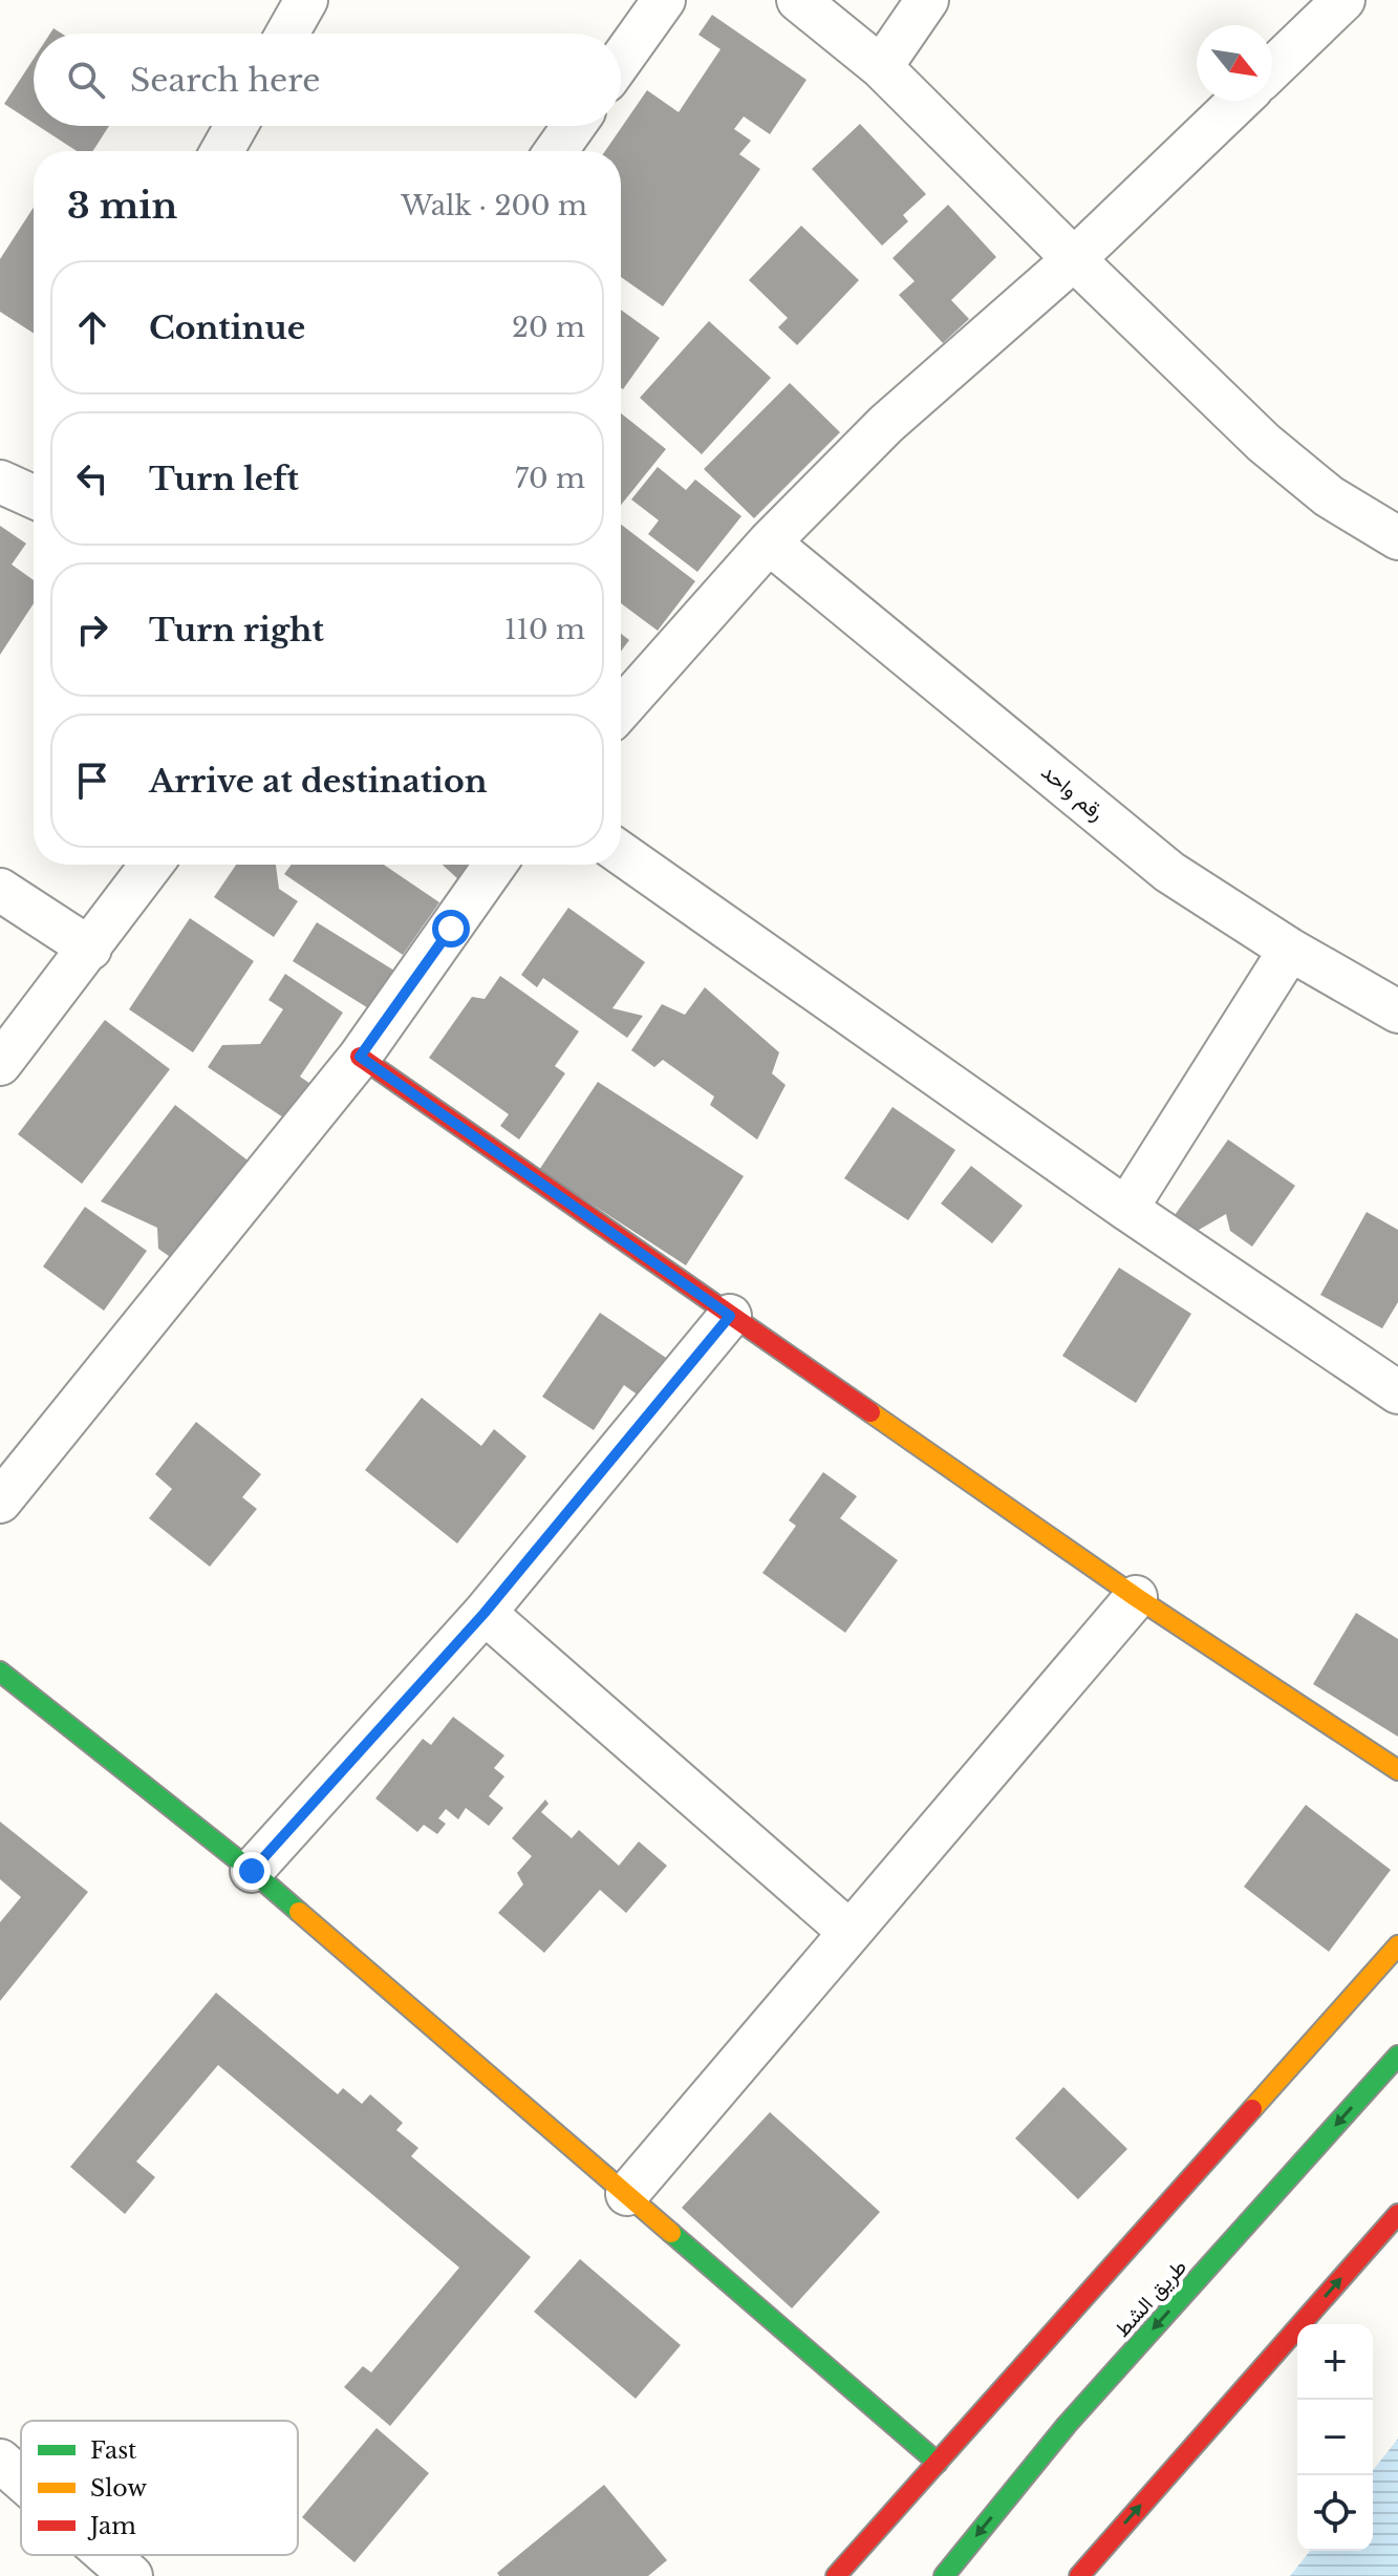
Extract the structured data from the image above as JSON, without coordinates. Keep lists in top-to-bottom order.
{
  "streets": {
    "street": ["رقم واحد", "طريق الشط"]
  },
  "legend": ["Fast", "Slow", "Jam"],
  "north": "bottom right",
  "page": {
    "search": "Search here",
    "heading": ["3 min", "Walk · 200 m"],
    "list": [
      ["Continue", "20 m"],
      ["Turn left", "70 m"],
      ["Turn right", "110 m"],
      "Arrive at destination"
    ],
    "map_buttons": ["+", "−"]
  }
}
